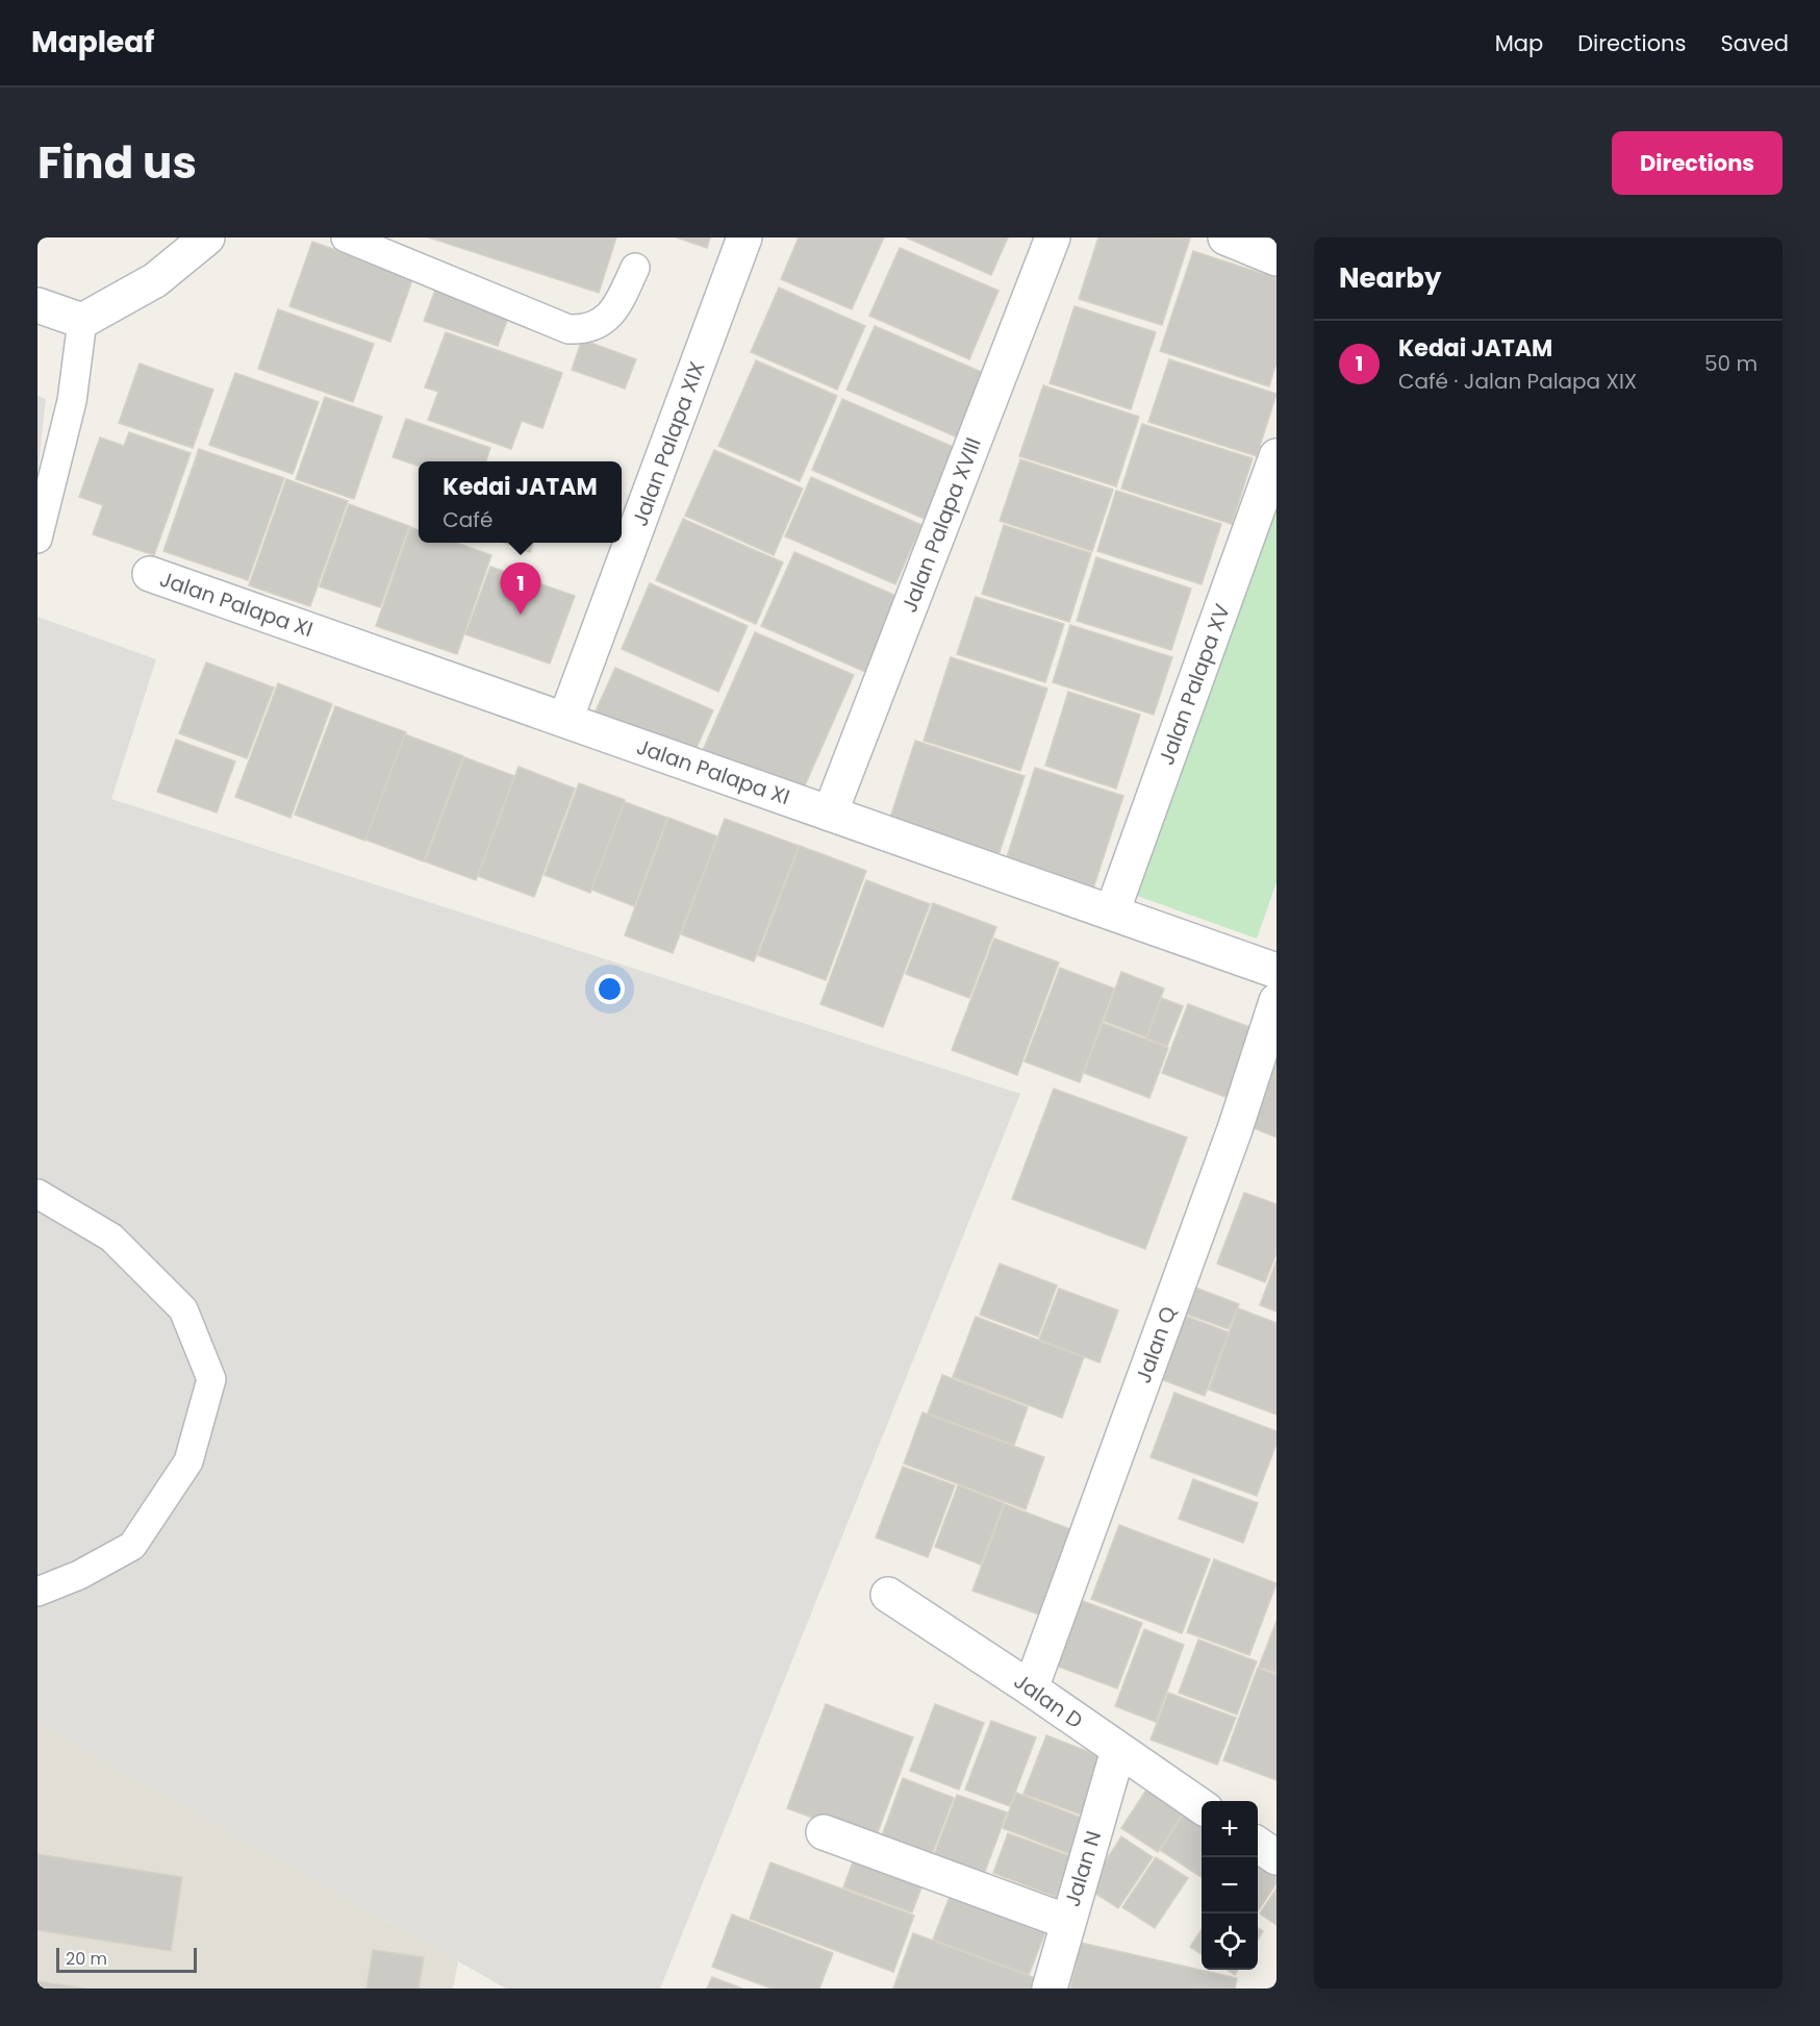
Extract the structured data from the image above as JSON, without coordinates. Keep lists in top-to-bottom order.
{
  "streets": {
    "street": [
      "Jalan Palapa XIX",
      "Jalan Palapa XVIII",
      "Jalan Palapa XI",
      "Jalan Palapa XV",
      "Jalan Q",
      "Jalan D",
      "Jalan N"
    ]
  },
  "crossings": [
    ["Jalan Palapa XIX", "Jalan Palapa XI"],
    ["Jalan Palapa XVIII", "Jalan Palapa XI"],
    ["Jalan Palapa XI", "Jalan Palapa XV"],
    ["Jalan Q", "Jalan D"],
    ["Jalan D", "Jalan N"]
  ],
  "scale_bar": "20 m",
  "page": {
    "header": "Mapleaf",
    "nav": ["Map", "Directions", "Saved"],
    "title": "Find us",
    "buttons": "Directions",
    "heading": "Nearby",
    "list": [
      {
        "mark": "1",
        "name": "Kedai JATAM",
        "note": "Café · Jalan Palapa XIX",
        "value": "50 m"
      }
    ],
    "popup": ["Kedai JATAM", "Café"],
    "pins": "1",
    "map_buttons": ["+", "−"],
    "scale": "20 m"
  }
}
